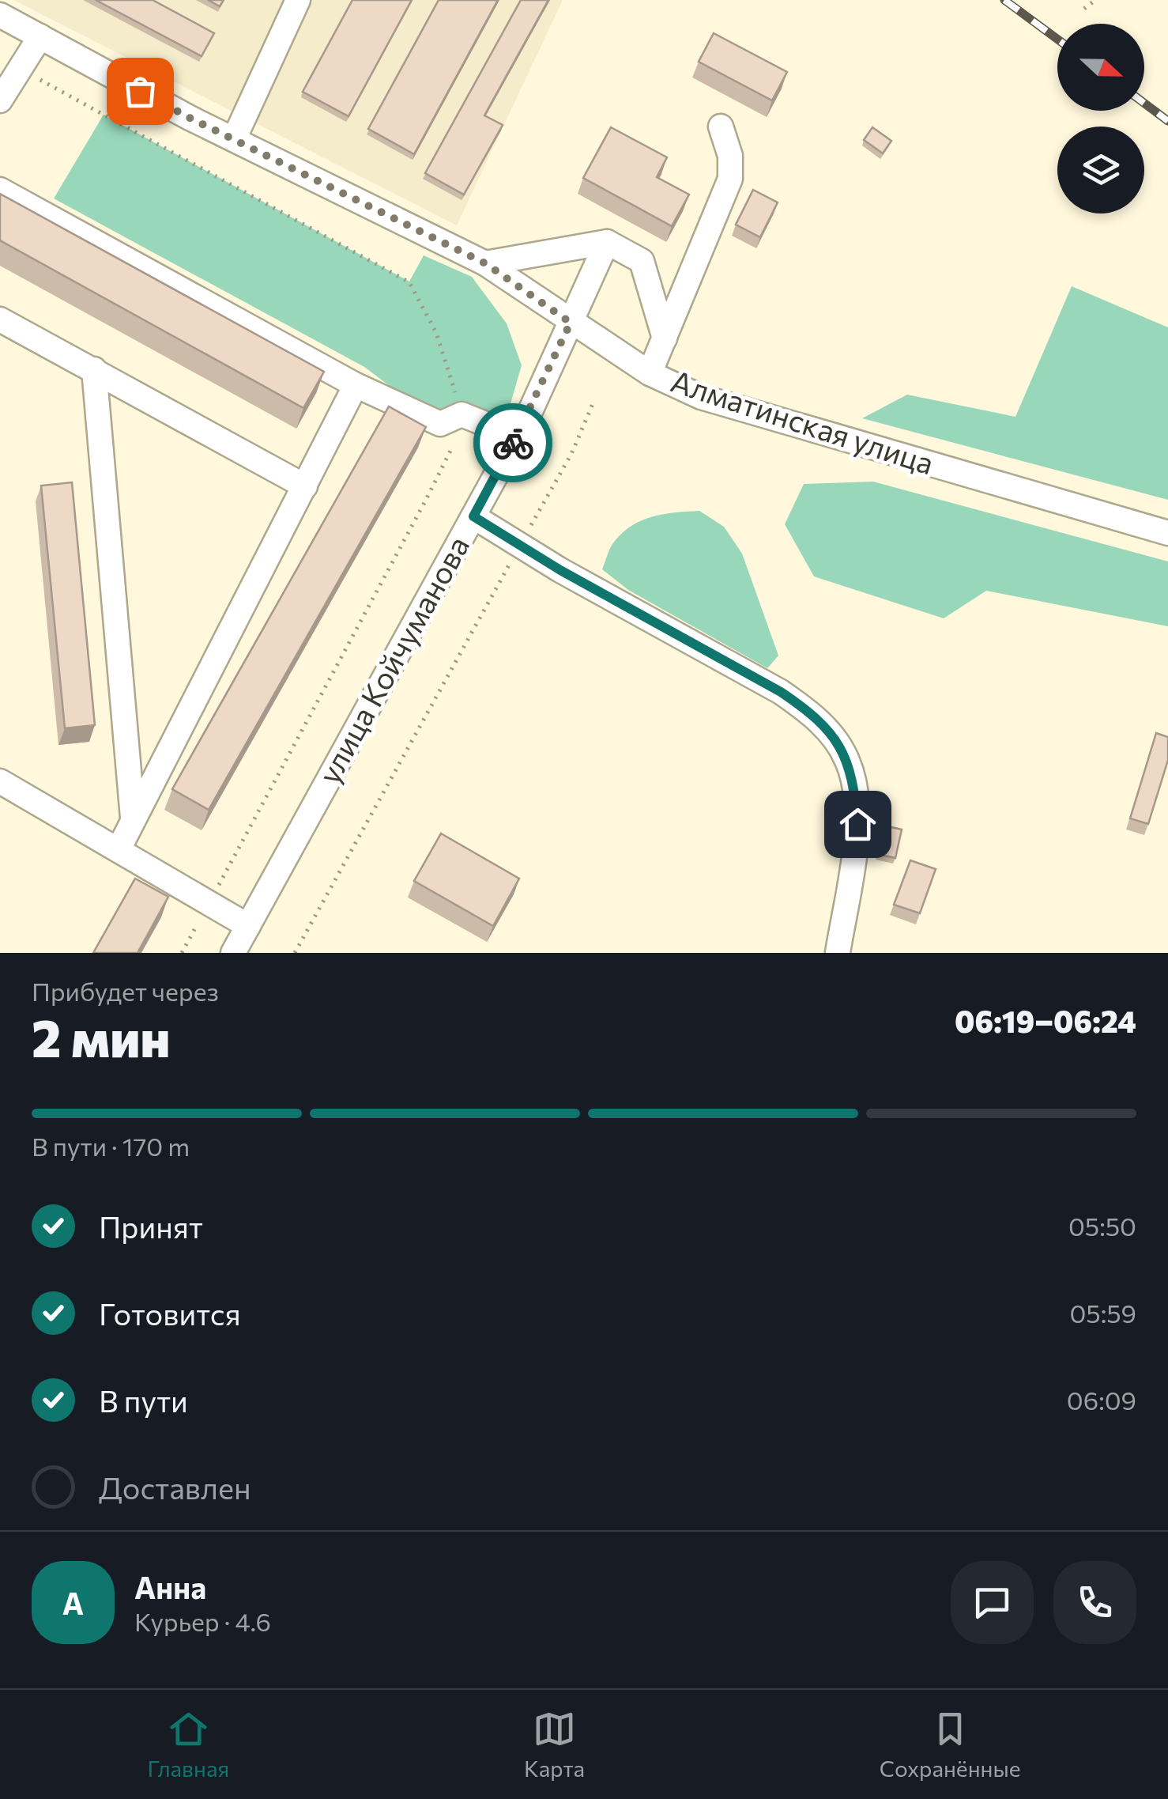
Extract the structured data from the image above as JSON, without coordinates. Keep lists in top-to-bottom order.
{
  "streets": {
    "street": ["Алматинская улица", "улица Койчуманова"]
  },
  "crossings": [
    ["Алматинская улица", "улица Койчуманова"]
  ],
  "north": "right",
  "page": {
    "heading": ["2 мин", "Прибудет через", "06:19–06:24"],
    "panel": ["Анна", "Курьер · 4.6"],
    "bar": "В пути · 170 m",
    "list": [
      ["Принят", "05:50"],
      ["Готовится", "05:59"],
      ["В пути", "06:09"],
      "Доставлен"
    ],
    "round": "А",
    "tabs": ["Главная", "Карта", "Сохранённые"]
  }
}
